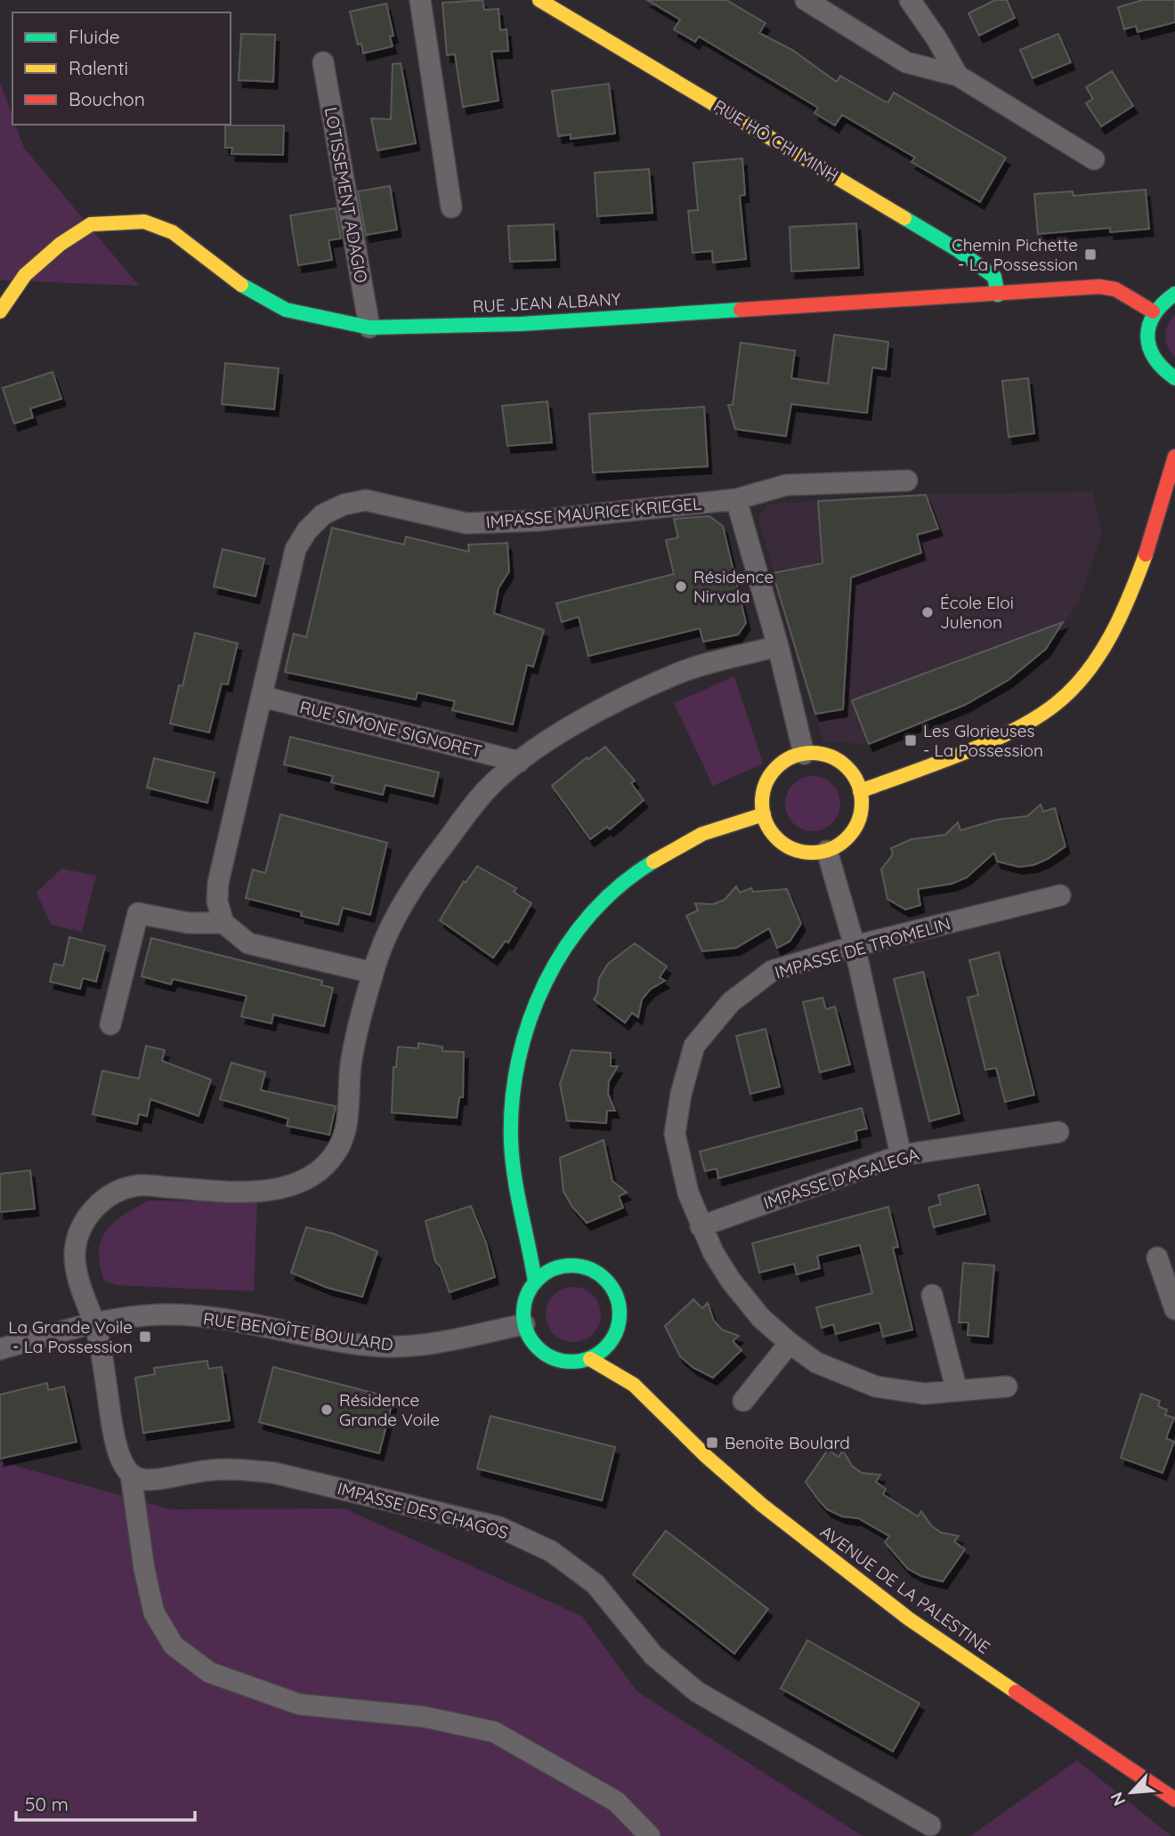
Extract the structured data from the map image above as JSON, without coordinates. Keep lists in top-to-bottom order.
{
  "streets": {
    "main road": ["RUE HÔ CHI MINH", "RUE JEAN ALBANY", "AVENUE DE LA PALESTINE"],
    "street": [
      "LOTISSEMENT ADAGIO",
      "IMPASSE MAURICE KRIEGEL",
      "RUE SIMONE SIGNORET",
      "IMPASSE DE TROMELIN",
      "IMPASSE D'AGALEGA",
      "RUE BENOÎTE BOULARD",
      "IMPASSE DES CHAGOS"
    ]
  },
  "crossings": [
    ["RUE HÔ CHI MINH", "RUE JEAN ALBANY"],
    ["LOTISSEMENT ADAGIO", "RUE JEAN ALBANY"],
    ["IMPASSE MAURICE KRIEGEL", "RUE SIMONE SIGNORET"],
    ["IMPASSE DE TROMELIN", "IMPASSE D'AGALEGA"],
    ["RUE BENOÎTE BOULARD", "AVENUE DE LA PALESTINE"]
  ],
  "places": {
    "transit": [
      "Chemin Pichette - La Possession",
      "Les Glorieuses - La Possession",
      "La Grande Voile - La Possession",
      "Benoîte Boulard"
    ],
    "other": ["Résidence Nirvala", "École Eloi Julenon", "Résidence Grande Voile"]
  },
  "legend": ["Fluide", "Ralenti", "Bouchon"],
  "scale_bar": "50 m",
  "north": "bottom left"
}
